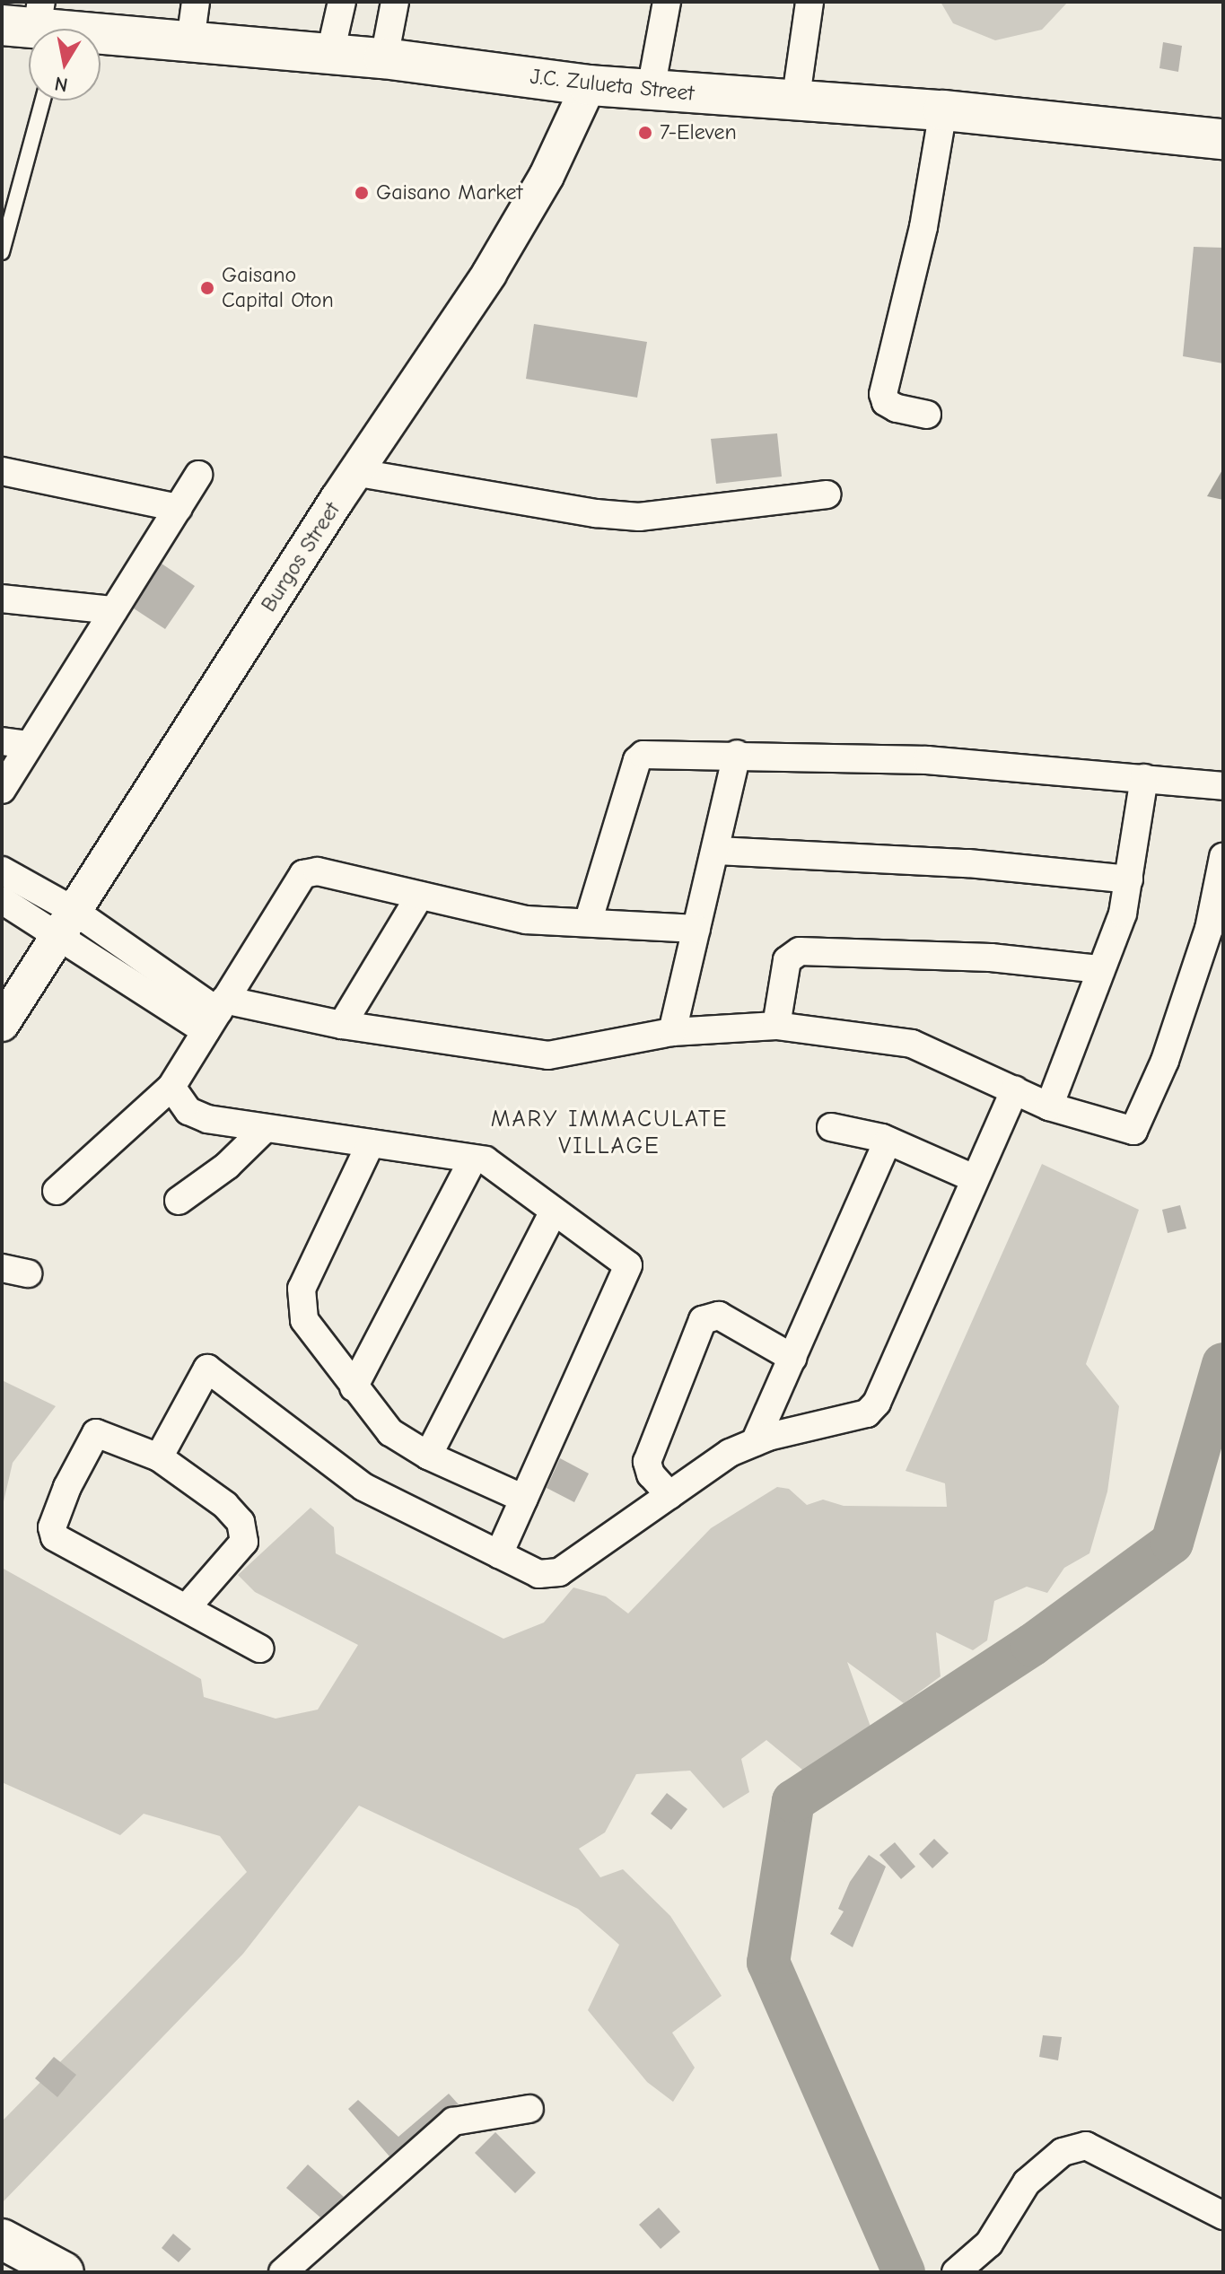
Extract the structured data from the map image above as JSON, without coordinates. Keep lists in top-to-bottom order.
{
  "streets": {
    "main road": ["J.C. Zulueta Street"],
    "street": ["Burgos Street"]
  },
  "crossings": [
    ["J.C. Zulueta Street", "Burgos Street"]
  ],
  "districts": ["MARY IMMACULATE VILLAGE"],
  "places": ["7-Eleven", "Gaisano Market", "Gaisano Capital Oton"],
  "north": "bottom"
}
